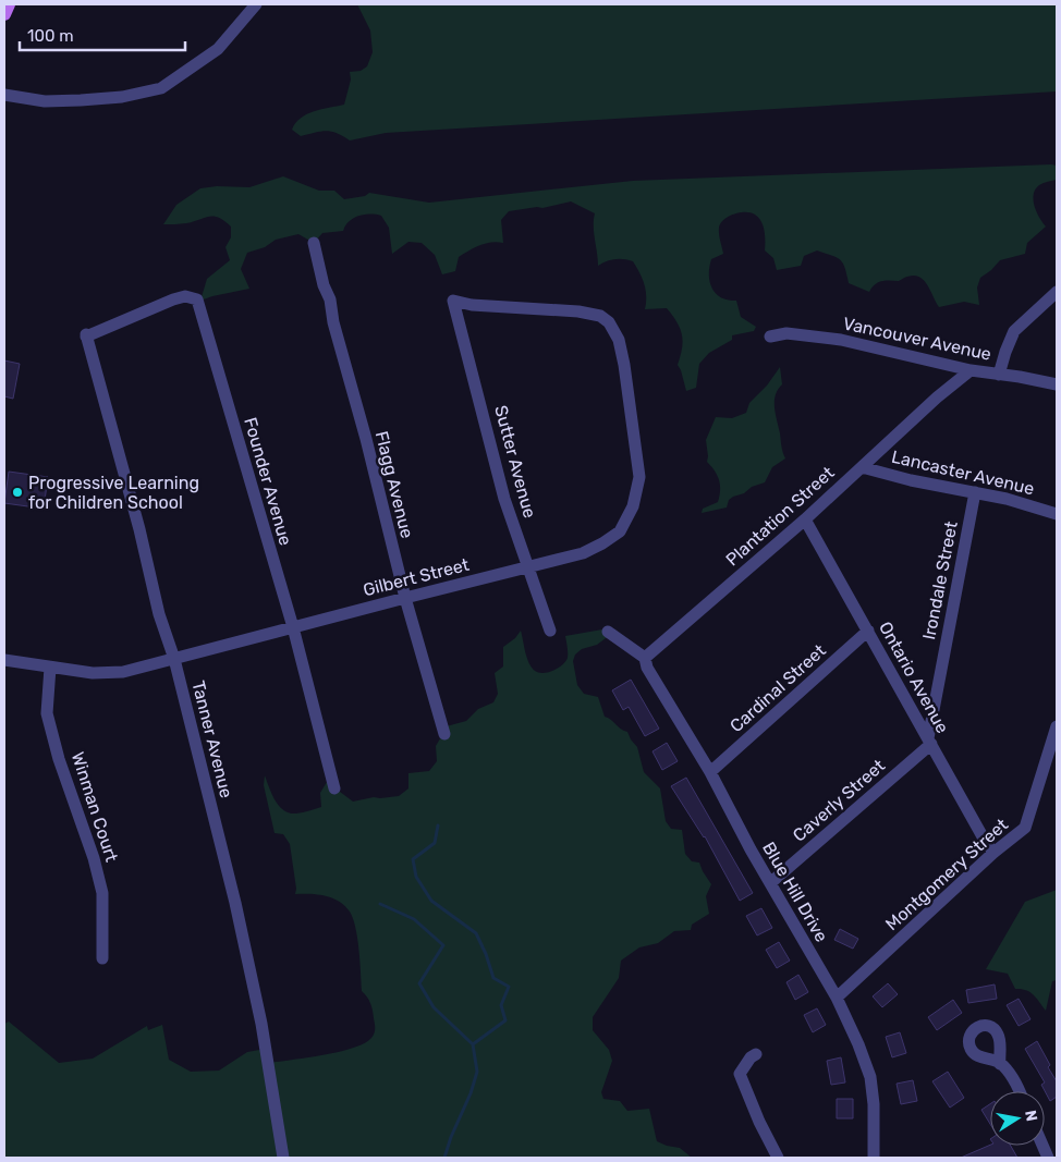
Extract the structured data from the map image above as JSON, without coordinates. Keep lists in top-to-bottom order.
{
  "streets": {
    "street": [
      "Vancouver Avenue",
      "Sutter Avenue",
      "Lancaster Avenue",
      "Founder Avenue",
      "Flagg Avenue",
      "Plantation Street",
      "Gilbert Street",
      "Irondale Street",
      "Ontario Avenue",
      "Cardinal Street",
      "Tanner Avenue",
      "Caverly Street",
      "Winman Court",
      "Montgomery Street",
      "Blue Hill Drive"
    ]
  },
  "crossings": [
    ["Vancouver Avenue", "Plantation Street"],
    ["Sutter Avenue", "Gilbert Street"],
    ["Lancaster Avenue", "Plantation Street"],
    ["Lancaster Avenue", "Irondale Street"],
    ["Founder Avenue", "Gilbert Street"],
    ["Founder Avenue", "Tanner Avenue"],
    ["Flagg Avenue", "Gilbert Street"],
    ["Plantation Street", "Ontario Avenue"],
    ["Plantation Street", "Blue Hill Drive"],
    ["Gilbert Street", "Tanner Avenue"],
    ["Gilbert Street", "Winman Court"],
    ["Irondale Street", "Ontario Avenue"],
    ["Irondale Street", "Caverly Street"],
    ["Ontario Avenue", "Cardinal Street"],
    ["Ontario Avenue", "Caverly Street"],
    ["Ontario Avenue", "Montgomery Street"],
    ["Cardinal Street", "Blue Hill Drive"],
    ["Caverly Street", "Blue Hill Drive"],
    ["Montgomery Street", "Blue Hill Drive"]
  ],
  "places": ["Progressive Learning for Children School"],
  "scale_bar": "100 m",
  "north": "right"
}
